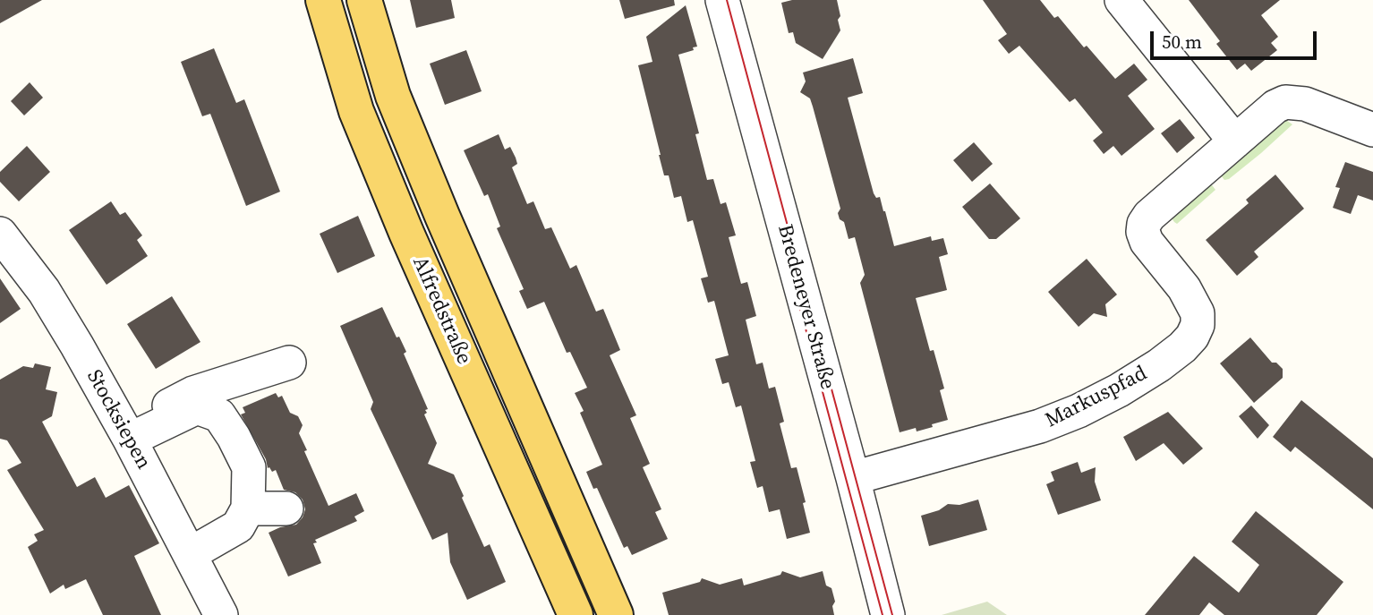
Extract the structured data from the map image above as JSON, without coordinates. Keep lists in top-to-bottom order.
{
  "streets": {
    "main road": ["Alfredstraße"],
    "street": ["Bredeneyer Straße", "Markuspfad", "Stocksiepen"]
  },
  "crossings": [
    ["Bredeneyer Straße", "Markuspfad"]
  ],
  "scale_bar": "50 m"
}
